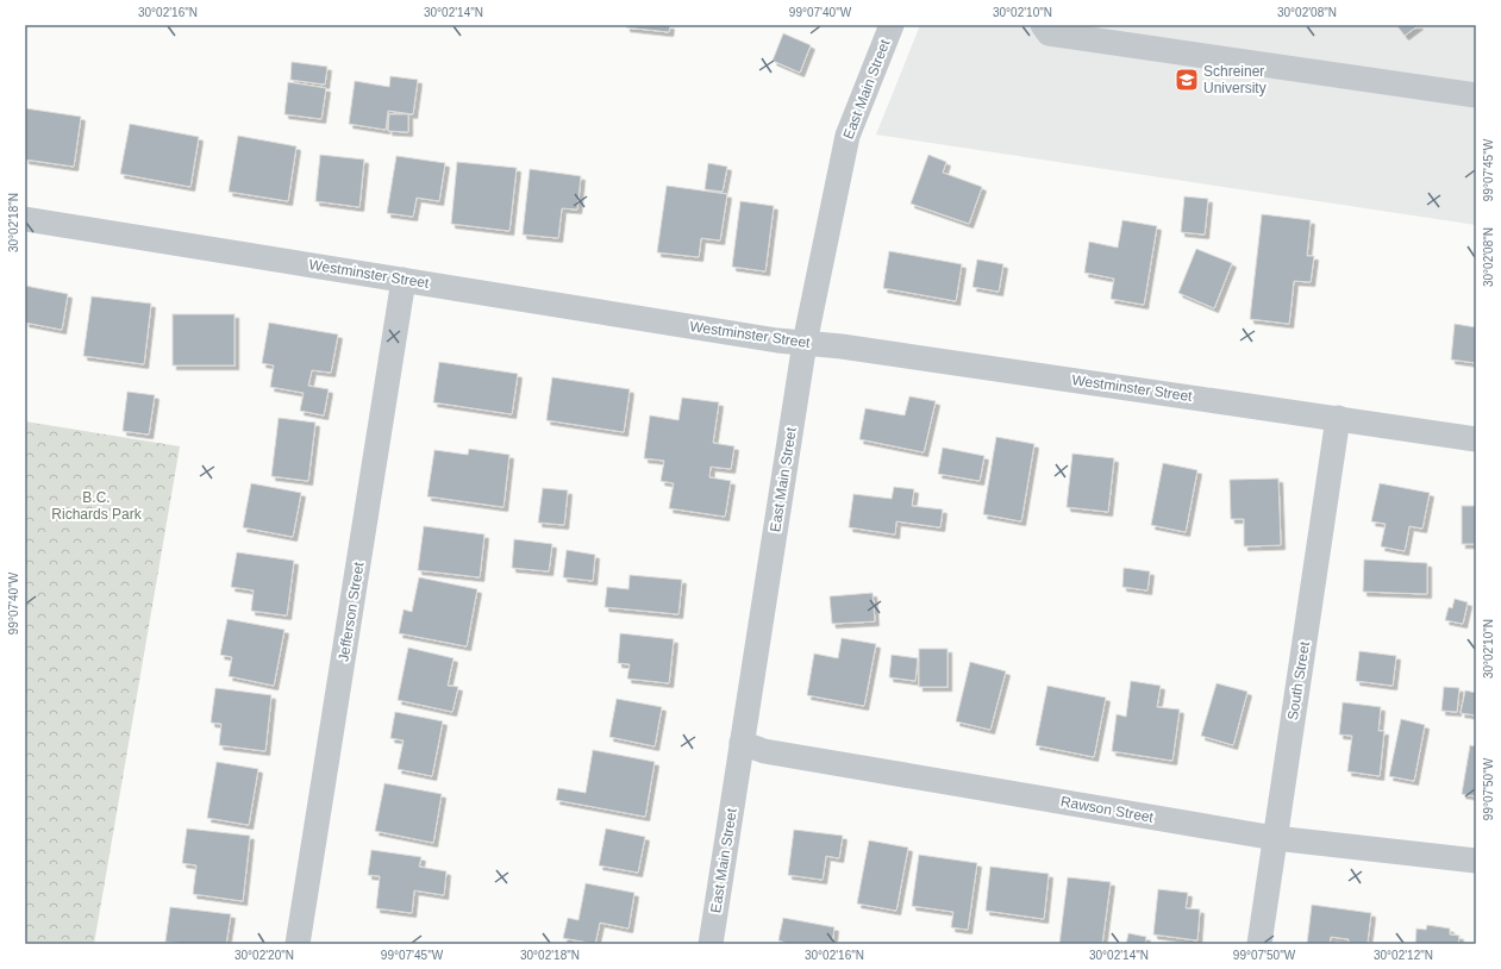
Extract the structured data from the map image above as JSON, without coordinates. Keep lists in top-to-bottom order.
{
  "streets": {
    "street": [
      "East Main Street",
      "Westminster Street",
      "Jefferson Street",
      "South Street",
      "Rawson Street"
    ]
  },
  "crossings": [
    ["East Main Street", "Westminster Street"],
    ["East Main Street", "Rawson Street"],
    ["Westminster Street", "Jefferson Street"],
    ["Westminster Street", "South Street"],
    ["South Street", "Rawson Street"]
  ],
  "parks": ["B.C. Richards Park"],
  "places": {
    "school or university": ["Schreiner University"]
  },
  "coordinates": [
    "30°02'16\"N",
    "30°02'14\"N",
    "99°07'40\"W",
    "30°02'10\"N",
    "30°02'08\"N",
    "99°07'45\"W",
    "30°02'18\"N",
    "99°07'50\"W",
    "30°02'20\"N",
    "30°02'12\"N"
  ]
}
